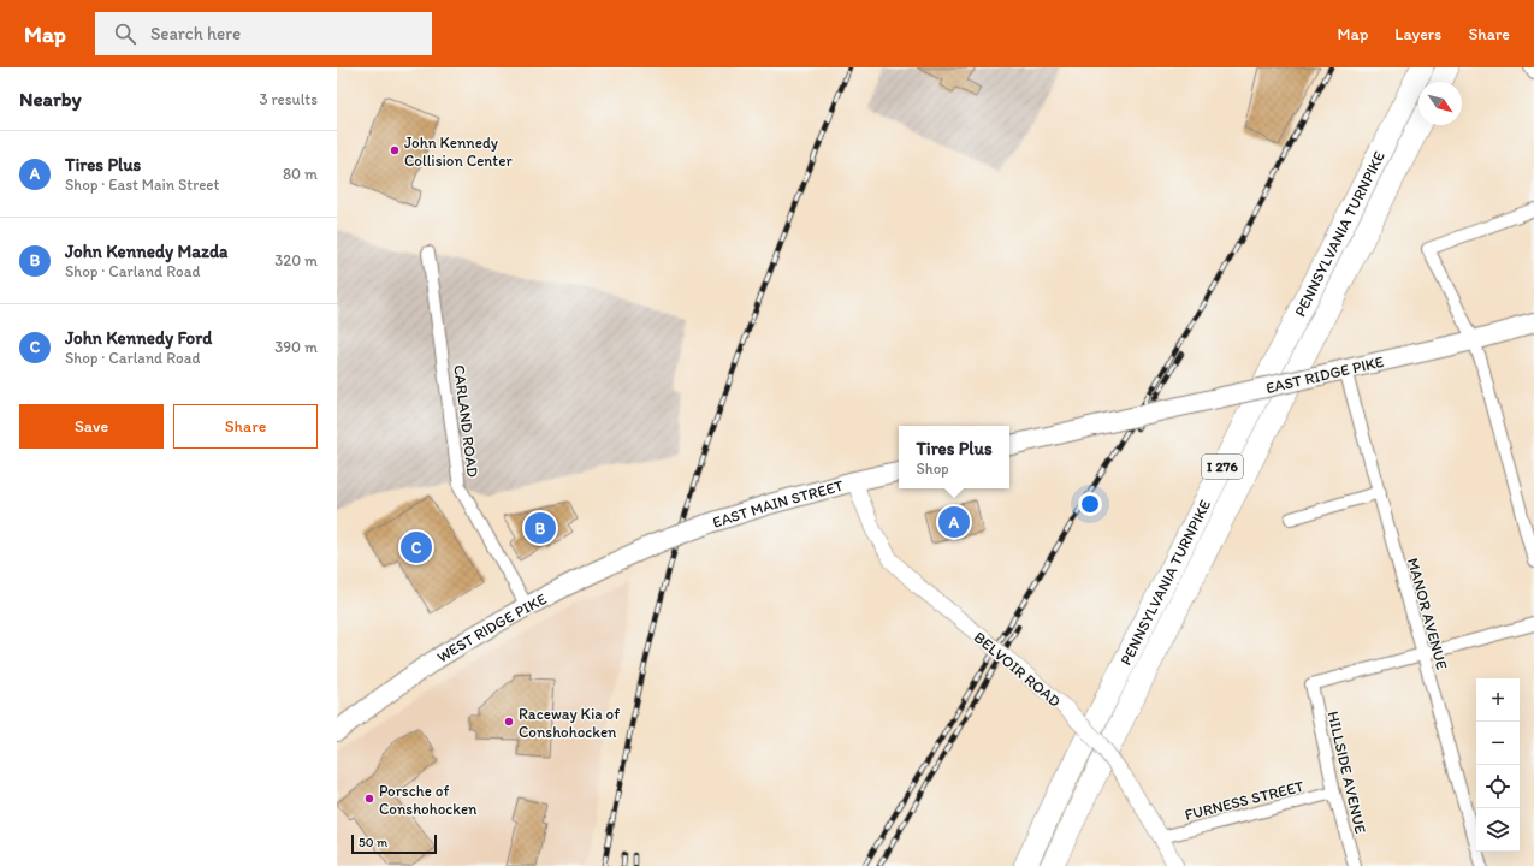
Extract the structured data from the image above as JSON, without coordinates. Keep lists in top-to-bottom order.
{
  "streets": {
    "highway": ["PENNSYLVANIA TURNPIKE", "I 276"],
    "main road": ["EAST RIDGE PIKE", "EAST MAIN STREET", "WEST RIDGE PIKE"],
    "street": [
      "CARLAND ROAD",
      "MANOR AVENUE",
      "BELVOIR ROAD",
      "HILLSIDE AVENUE",
      "FURNESS STREET"
    ]
  },
  "crossings": [
    ["EAST RIDGE PIKE", "MANOR AVENUE"],
    ["CARLAND ROAD", "WEST RIDGE PIKE"],
    ["EAST MAIN STREET", "WEST RIDGE PIKE"],
    ["EAST MAIN STREET", "BELVOIR ROAD"],
    ["MANOR AVENUE", "HILLSIDE AVENUE"],
    ["BELVOIR ROAD", "FURNESS STREET"],
    ["HILLSIDE AVENUE", "FURNESS STREET"]
  ],
  "places": ["John Kennedy Collision Center", "Raceway Kia of Conshohocken", "Porsche of Conshohocken"],
  "scale_bar": "50 m",
  "north": "bottom right",
  "page": {
    "header": "Map",
    "search": "Search here",
    "nav": ["Map", "Layers", "Share"],
    "heading": ["Nearby", "3 results"],
    "list": [
      {
        "mark": "A",
        "name": "Tires Plus",
        "note": "Shop · East Main Street",
        "value": "80 m"
      },
      {
        "mark": "B",
        "name": "John Kennedy Mazda",
        "note": "Shop · Carland Road",
        "value": "320 m"
      },
      {
        "mark": "C",
        "name": "John Kennedy Ford",
        "note": "Shop · Carland Road",
        "value": "390 m"
      }
    ],
    "buttons": ["Save", "Share"],
    "popup": ["Tires Plus", "Shop"],
    "pins": ["A", "B", "C"],
    "map_buttons": ["+", "−"],
    "scale": "50 m"
  }
}
